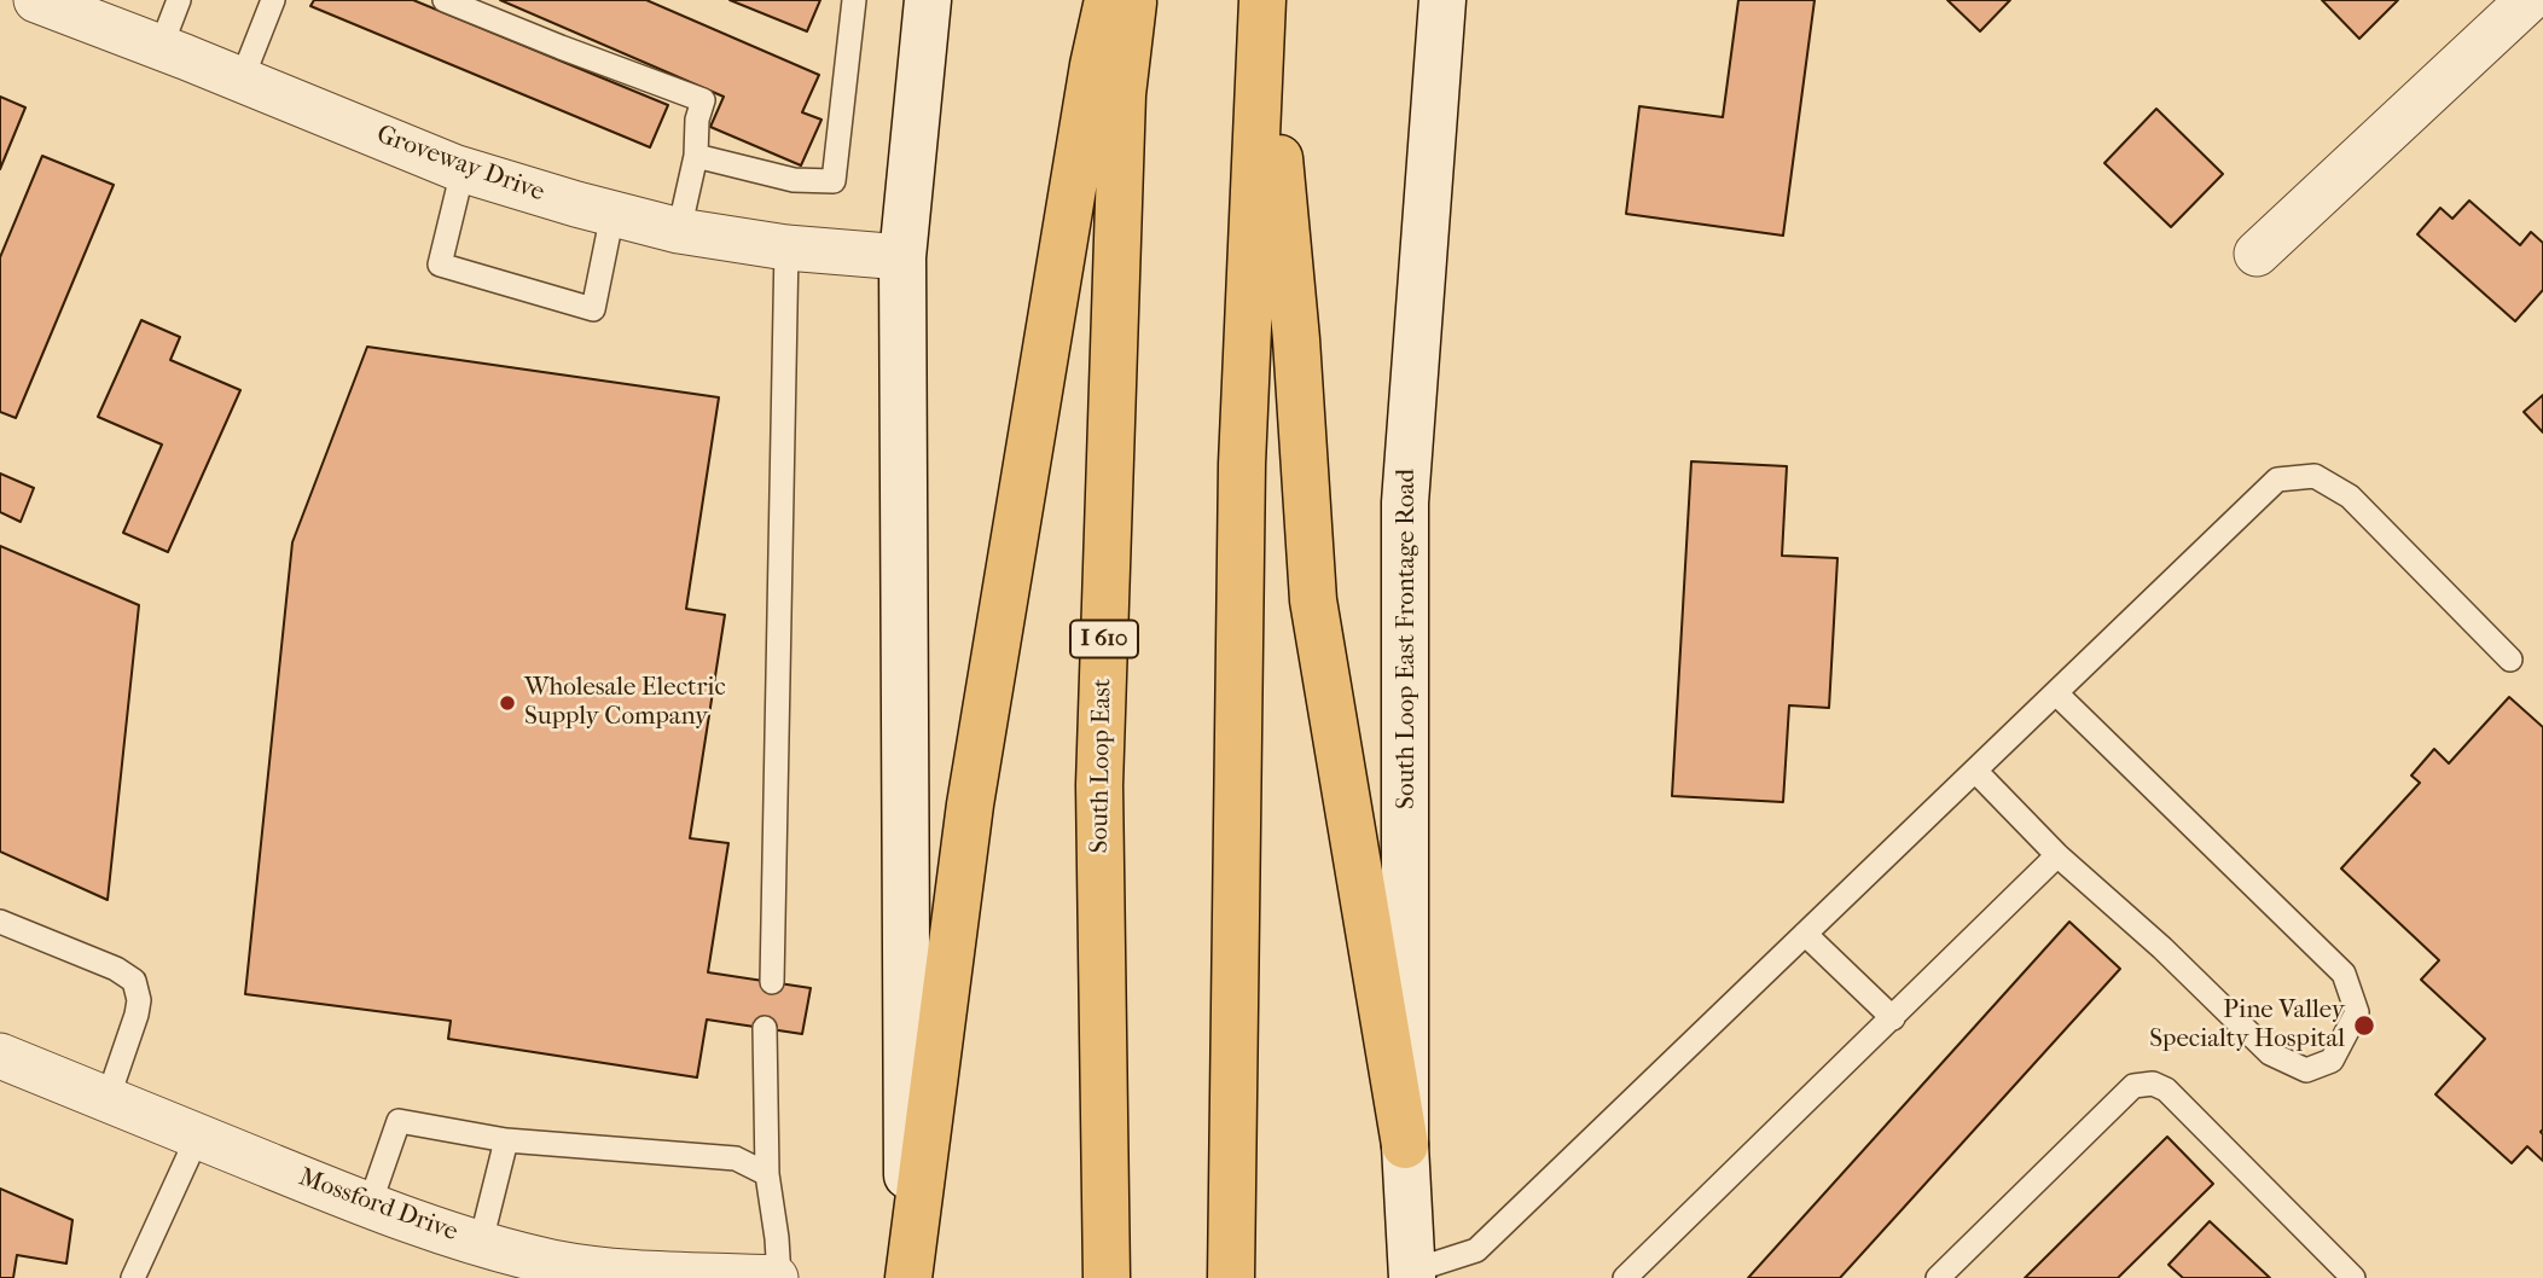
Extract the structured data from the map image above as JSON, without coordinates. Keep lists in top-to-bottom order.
{
  "streets": {
    "highway": ["I 610", "South Loop East"],
    "main road": ["South Loop East Frontage Road"],
    "street": ["Groveway Drive", "Mossford Drive"]
  },
  "places": ["Wholesale Electric Supply Company", "Pine Valley Specialty Hospital"]
}
